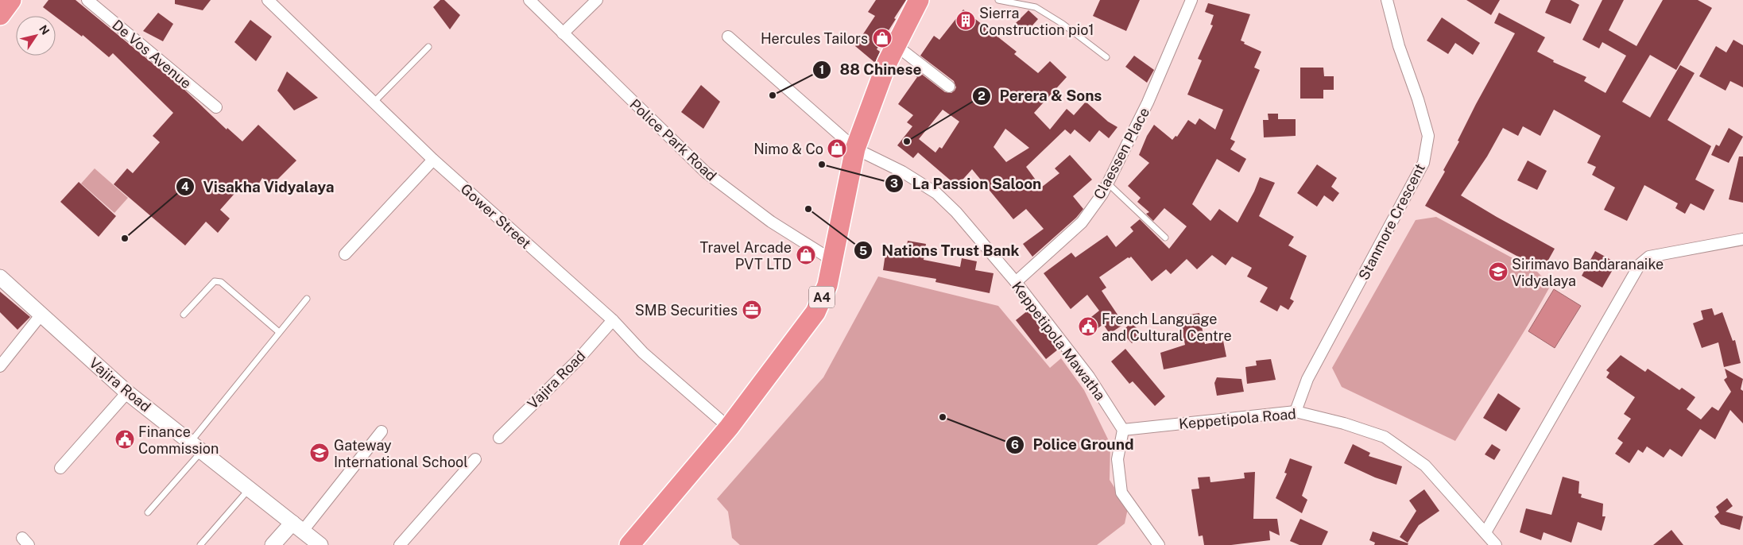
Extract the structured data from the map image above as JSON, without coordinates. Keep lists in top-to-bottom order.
{
  "streets": {
    "highway": ["A4"],
    "main road": ["Vajira Road"],
    "street": [
      "De Vos Avenue",
      "Police Park Road",
      "Claessen Place",
      "Gower Street",
      "Stanmore Crescent",
      "Keppetipola Mawatha",
      "Keppetipola Road"
    ]
  },
  "crossings": [
    ["Police Park Road", "A4"],
    ["Claessen Place", "Keppetipola Mawatha"],
    ["Gower Street", "A4"],
    ["Gower Street", "Vajira Road"],
    ["Stanmore Crescent", "Keppetipola Road"],
    ["A4", "Keppetipola Mawatha"],
    ["Keppetipola Mawatha", "Keppetipola Road"]
  ],
  "places": {
    "building": ["Sierra Construction pio1"],
    "shop": ["Hercules Tailors", "Nimo & Co", "Travel Arcade PVT LTD"],
    "other": [
      "88 Chinese",
      "Perera & Sons",
      "La Passion Saloon",
      "Nations Trust Bank",
      "Visakha Vidyalaya",
      "Police Ground"
    ],
    "school or university": ["Sirimavo Bandaranaike Vidyalaya", "Gateway International School"],
    "office": ["SMB Securities"],
    "public building": ["French Language and Cultural Centre", "Finance Commission"]
  },
  "north": "top right"
}
